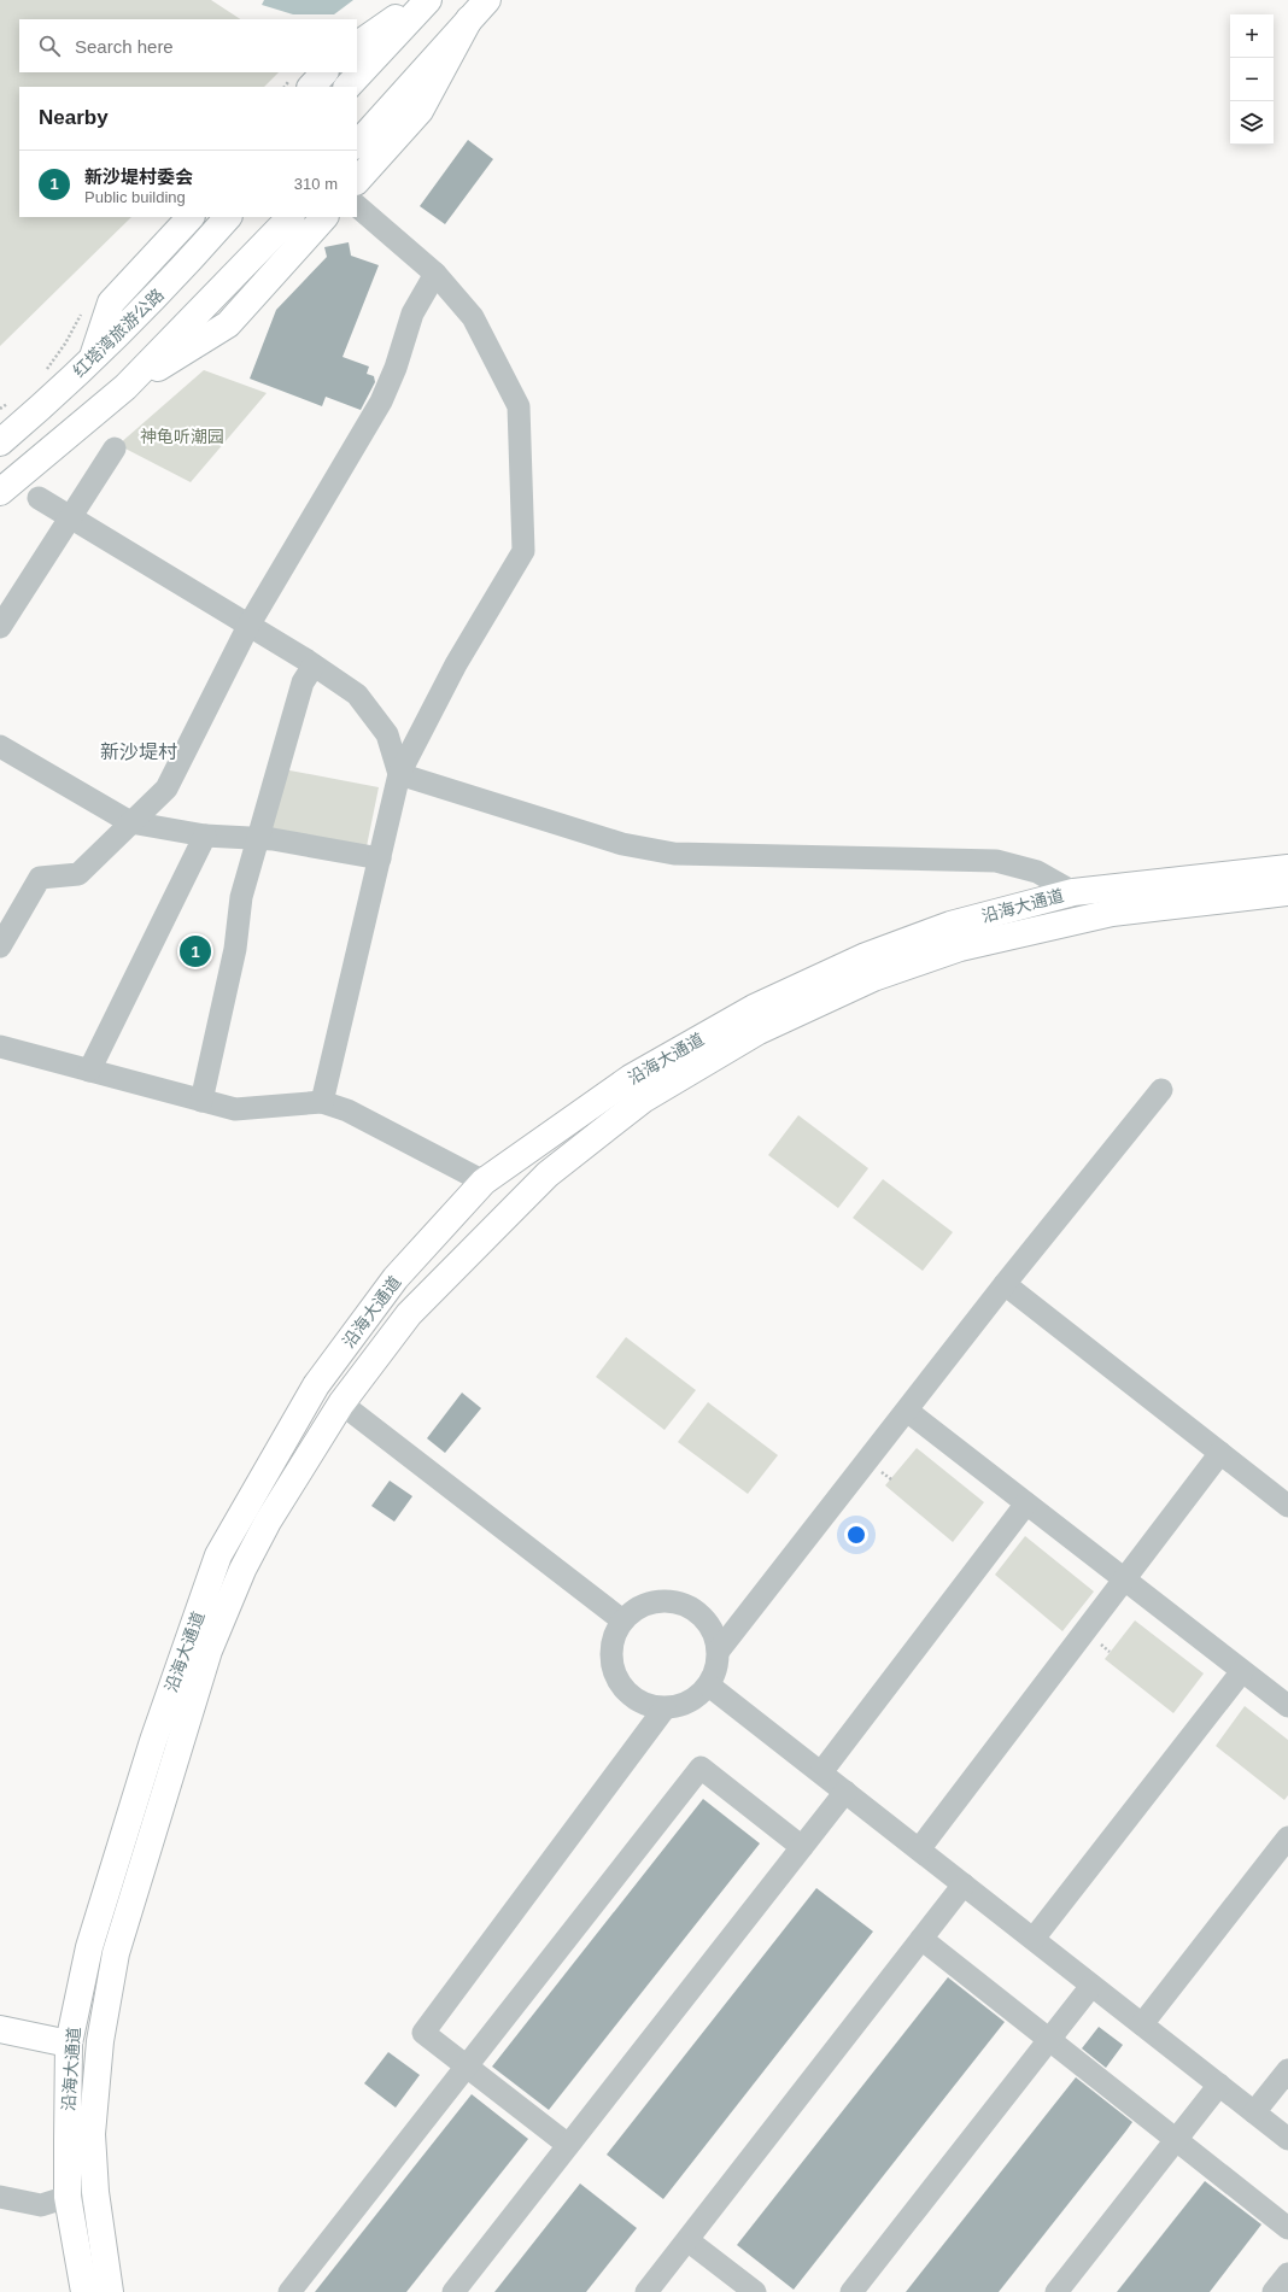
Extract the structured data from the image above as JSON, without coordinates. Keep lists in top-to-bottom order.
{
  "streets": {
    "main road": ["红塔湾旅游公路", "沿海大通道"]
  },
  "districts": ["新沙堤村"],
  "parks": ["神龟听潮园"],
  "page": {
    "map_buttons": ["+", "−"],
    "search": "Search here",
    "heading": "Nearby",
    "list": [
      {
        "mark": "1",
        "name": "新沙堤村委会",
        "note": "Public building",
        "value": "310 m"
      }
    ],
    "pins": "1"
  }
}
